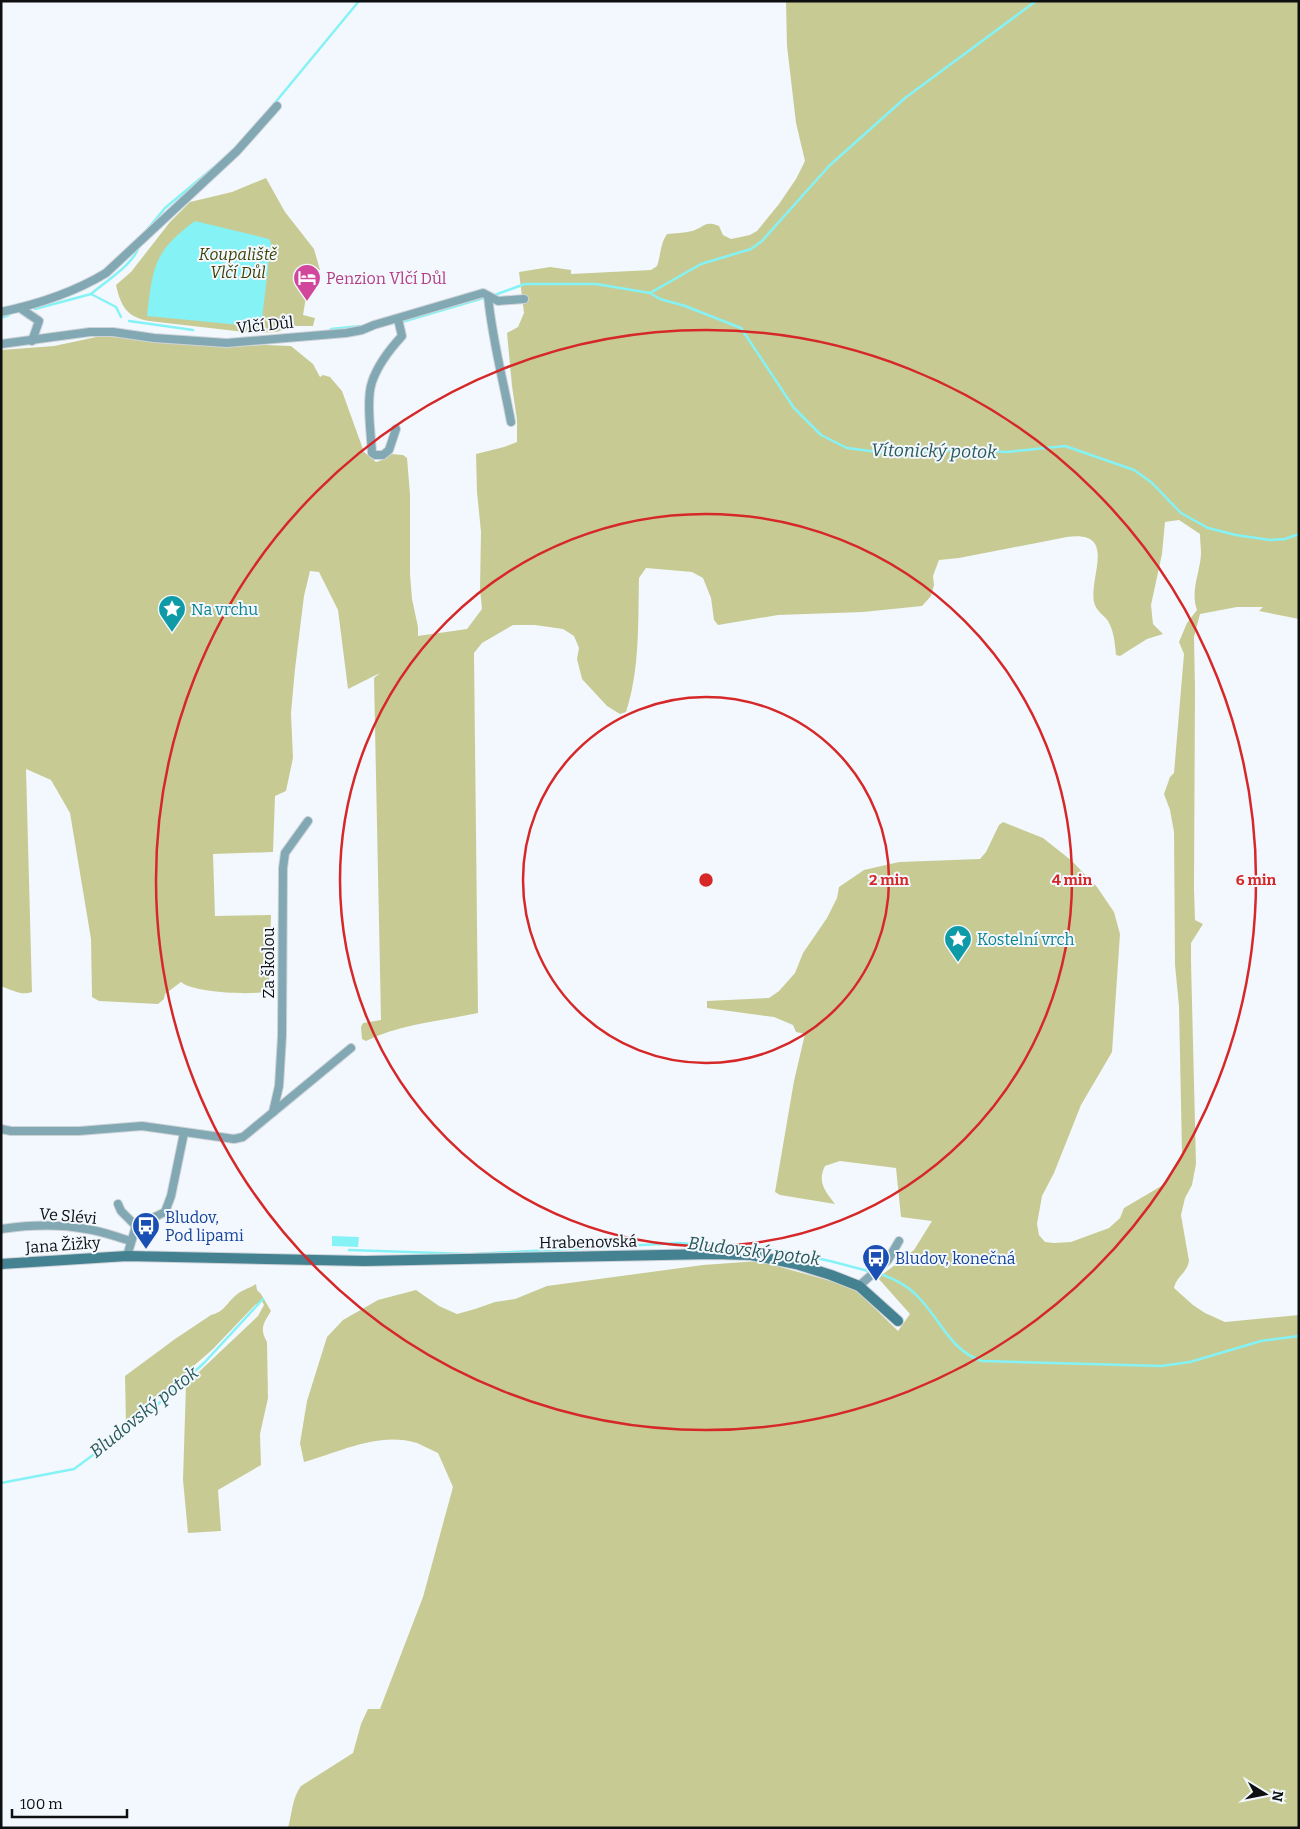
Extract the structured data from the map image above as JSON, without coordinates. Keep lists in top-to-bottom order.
{
  "streets": {
    "street": [
      "Vlčí Důl",
      "Za školou",
      "Ve Slévi",
      "Hrabenovská",
      "Jana Žižky"
    ]
  },
  "crossings": [
    ["Hrabenovská", "Jana Žižky"]
  ],
  "water": ["Vítonický potok", "Bludovský potok"],
  "parks": ["Koupaliště Vlčí Důl"],
  "places": {
    "hotel": ["Penzion Vlčí Důl"],
    "place": ["Na vrchu", "Kostelní vrch"],
    "bus stop": ["Bludov, Pod lipami", "Bludov, konečná"]
  },
  "scale_bar": "100 m",
  "north": "right",
  "rings": ["2 min", "4 min", "6 min"]
}
